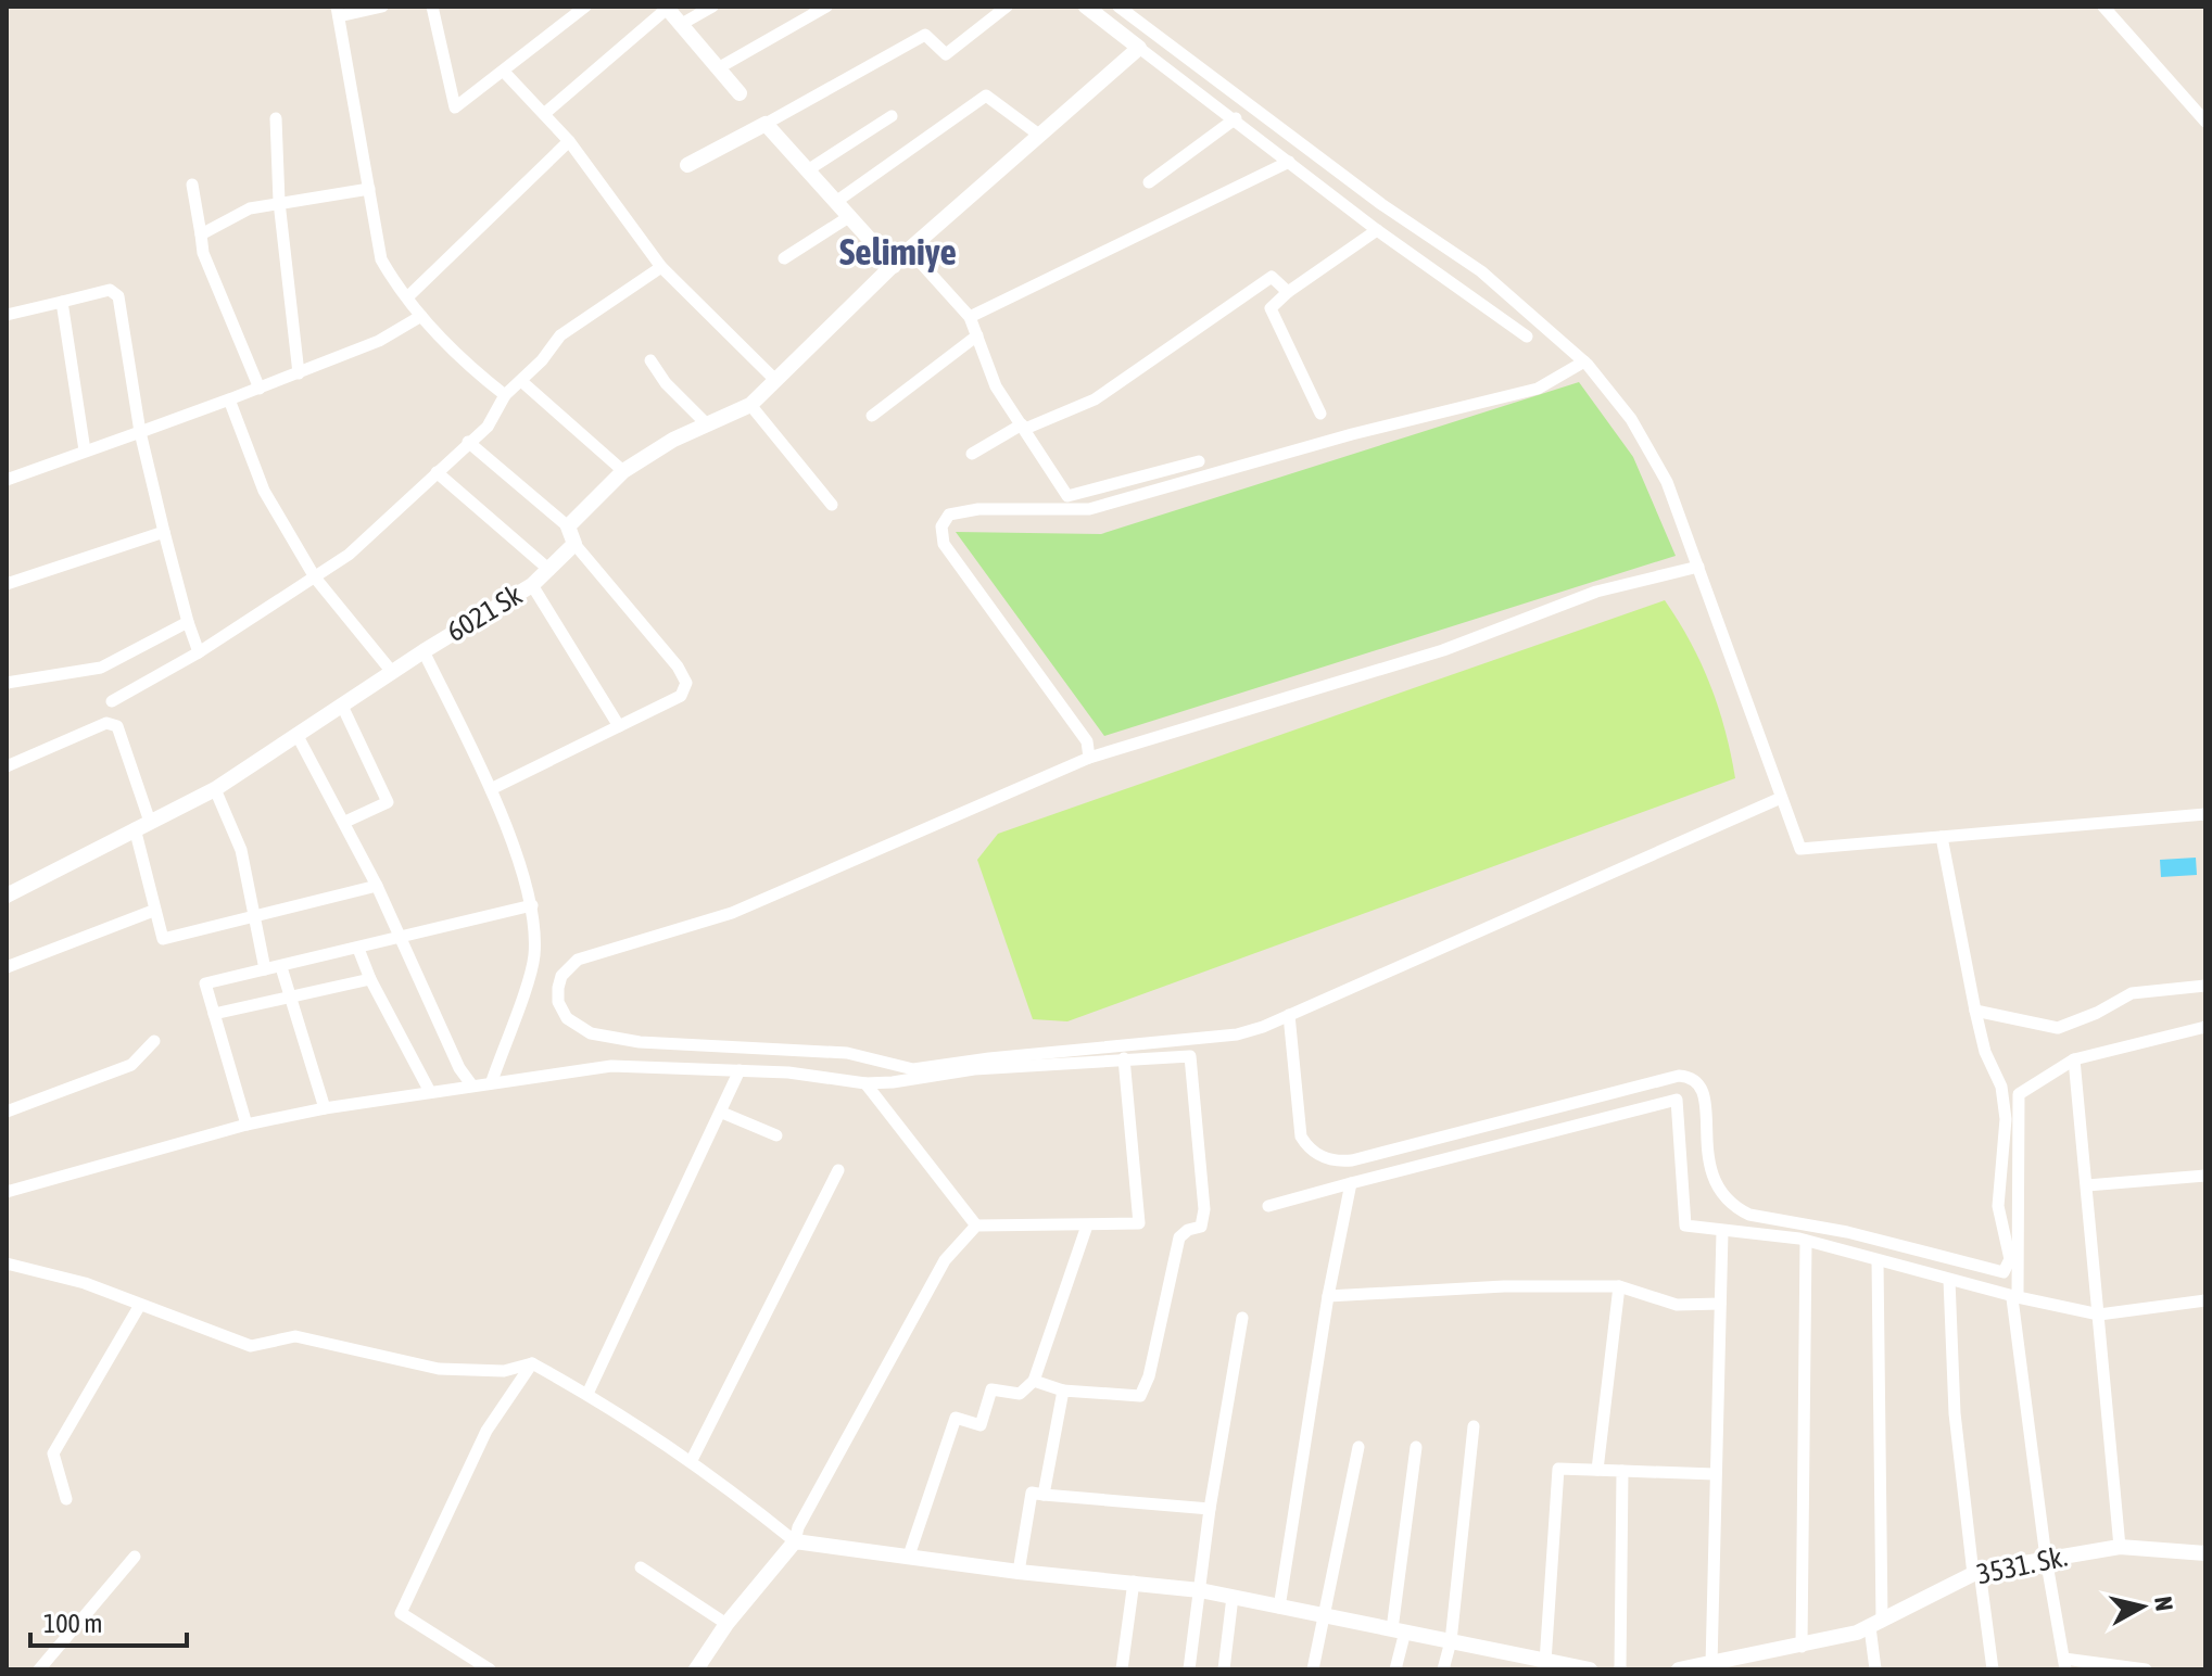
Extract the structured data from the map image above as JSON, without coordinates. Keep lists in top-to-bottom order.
{
  "streets": {
    "street": ["6021 Sk", "3531. Sk."]
  },
  "districts": ["Selimiye"],
  "scale_bar": "100 m",
  "north": "right"
}
